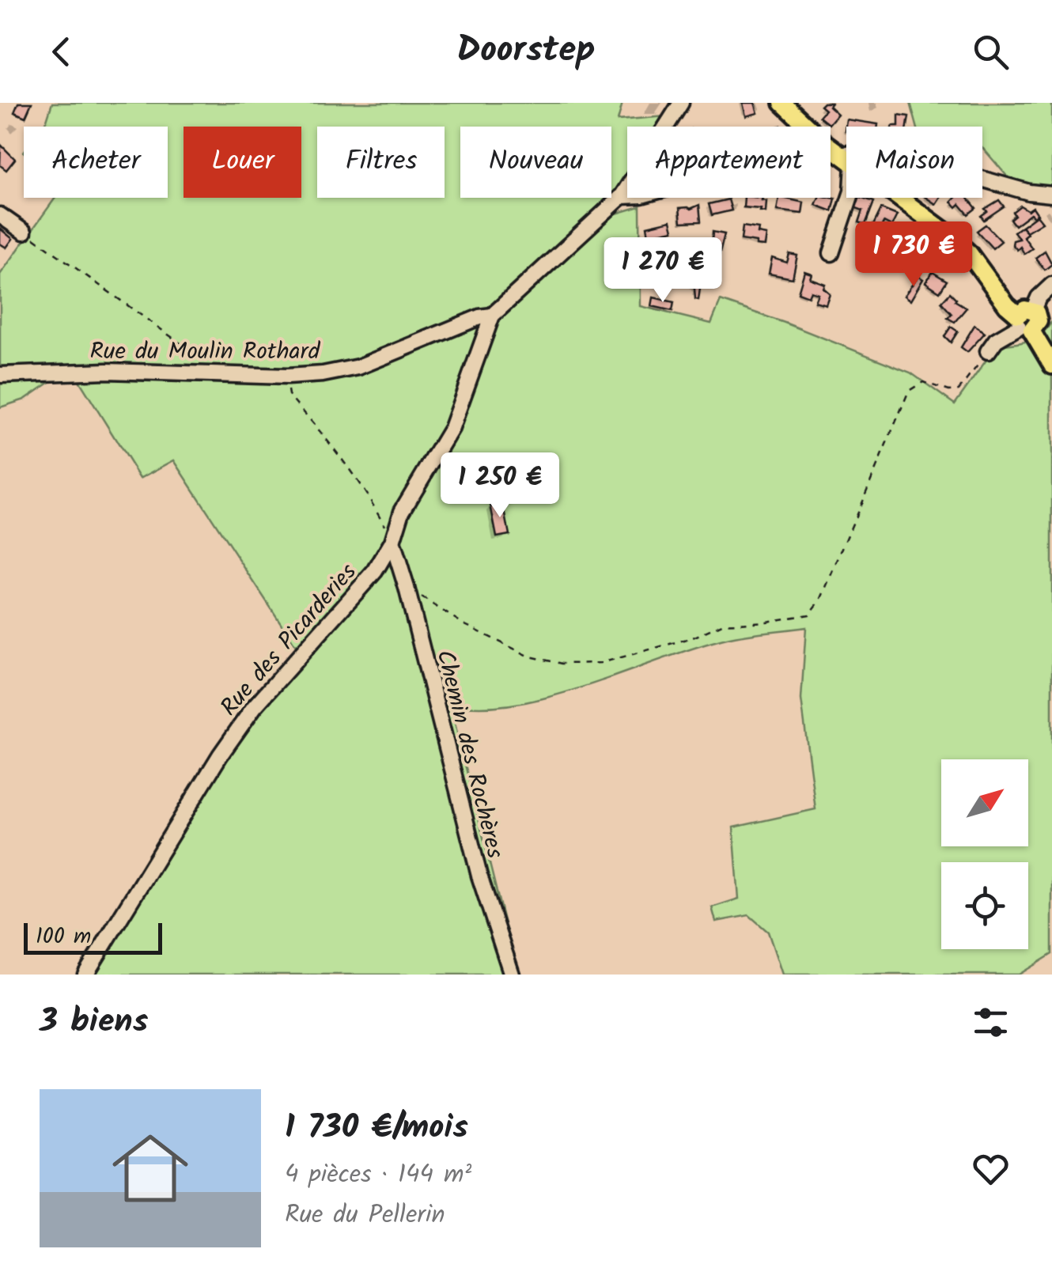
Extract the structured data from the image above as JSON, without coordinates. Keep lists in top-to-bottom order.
{
  "streets": {
    "street": ["Rue du Moulin Rothard", "Rue des Picarderies", "Chemin des Rochères"]
  },
  "crossings": [
    ["Rue du Moulin Rothard", "Rue des Picarderies"],
    ["Rue des Picarderies", "Chemin des Rochères"]
  ],
  "scale_bar": "100 m",
  "north": "top right",
  "page": {
    "header": "Doorstep",
    "chip": [
      "Acheter",
      "Louer",
      "Filtres",
      "Nouveau",
      "Appartement",
      "Maison"
    ],
    "price": ["1 730 €", "1 270 €", "1 250 €"],
    "scale": "100 m",
    "heading": "3 biens",
    "list": [
      {
        "name": "1 730 €/mois",
        "note": "4 pièces · 144 m² · Rue du Pellerin"
      }
    ]
  }
}
